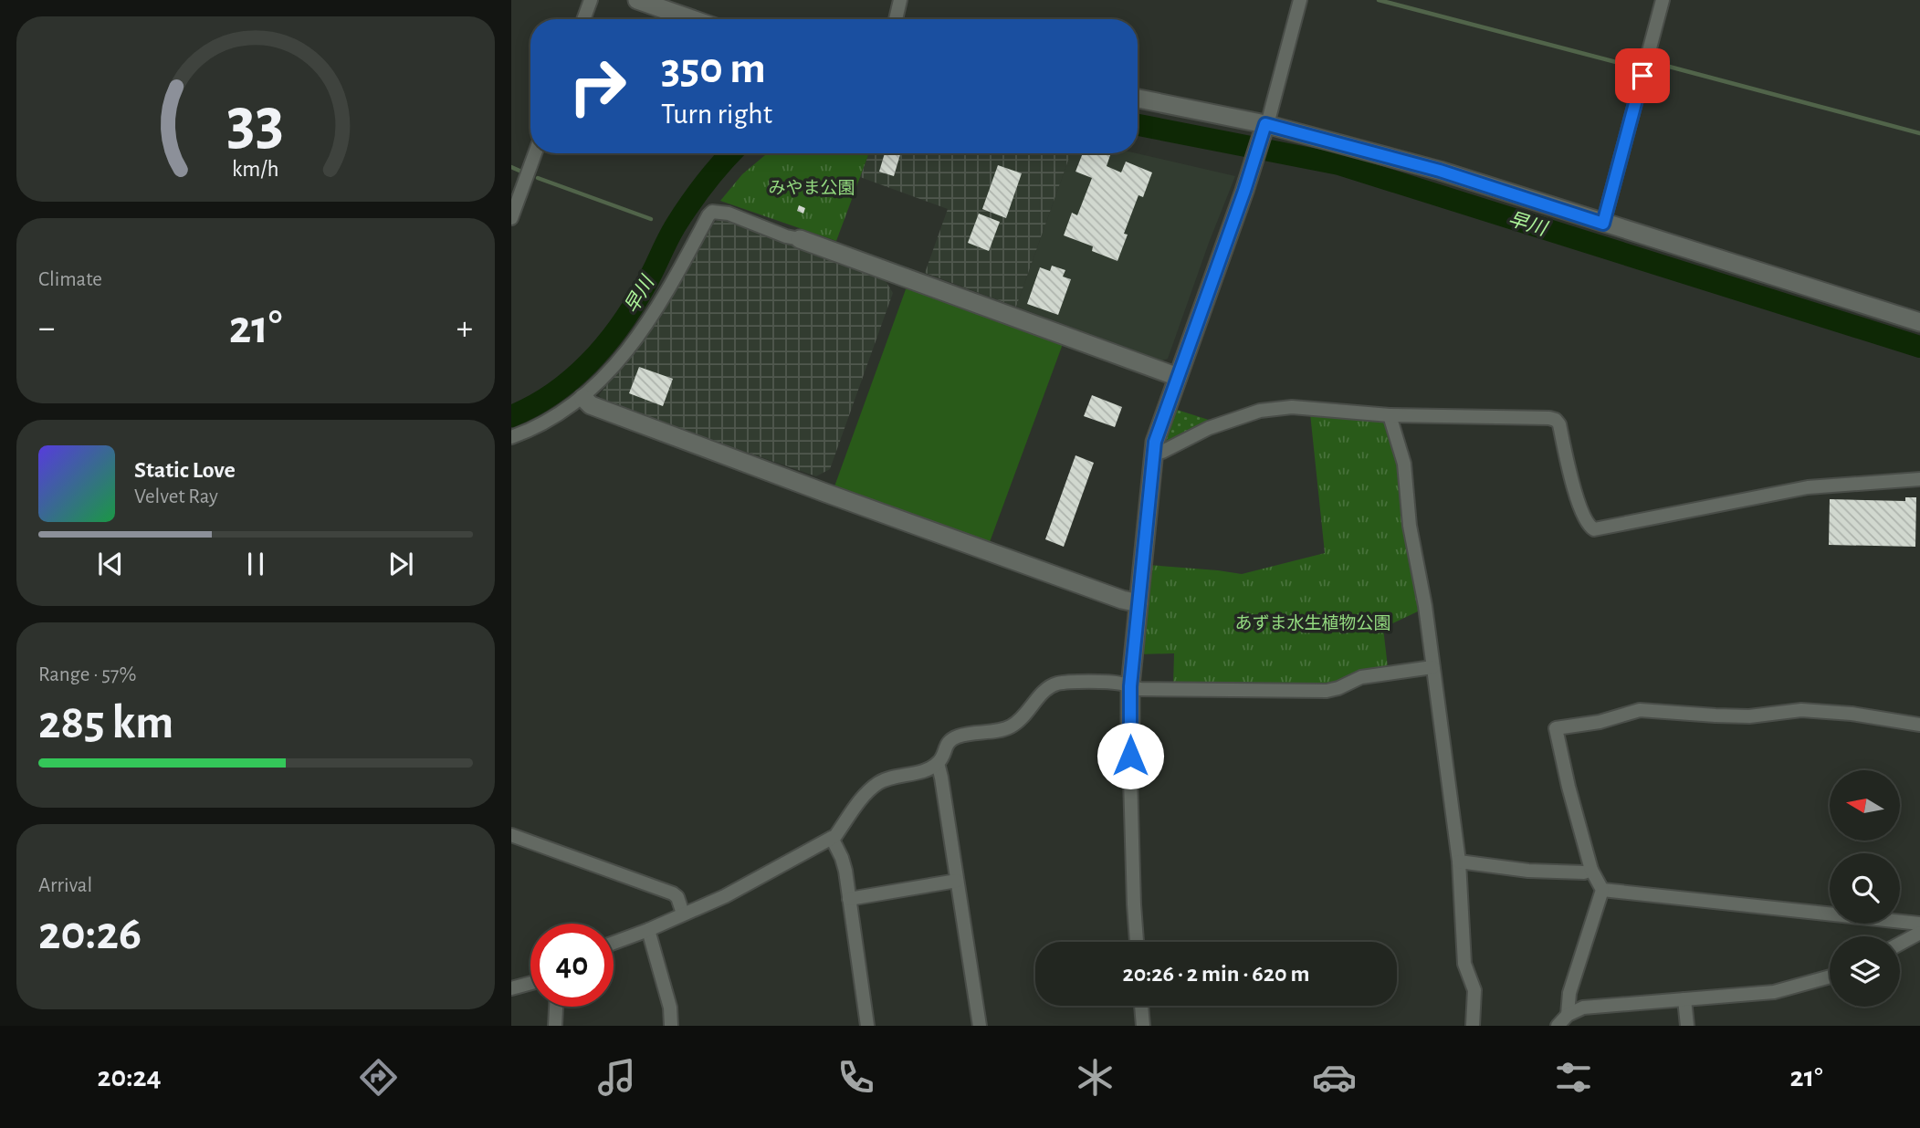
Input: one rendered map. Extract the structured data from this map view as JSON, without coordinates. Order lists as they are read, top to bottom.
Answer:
{
  "water": ["早川"],
  "parks": ["みやま公園", "あずま水生植物公園"],
  "north": "left",
  "page": {
    "turn": ["350 m", "Turn right"],
    "tile": [
      "Climate",
      ["Range · 57%", "285 km"],
      ["Arrival", "20:26"]
    ],
    "heat": ["−", "21°", "+"],
    "song": ["Static Love", "Velvet Ray"],
    "limit": "40",
    "trip": "20:26 · 2 min · 620 m",
    "tabs": ["20:24", "21°"],
    "gauge": ["33", "km/h"]
  }
}
